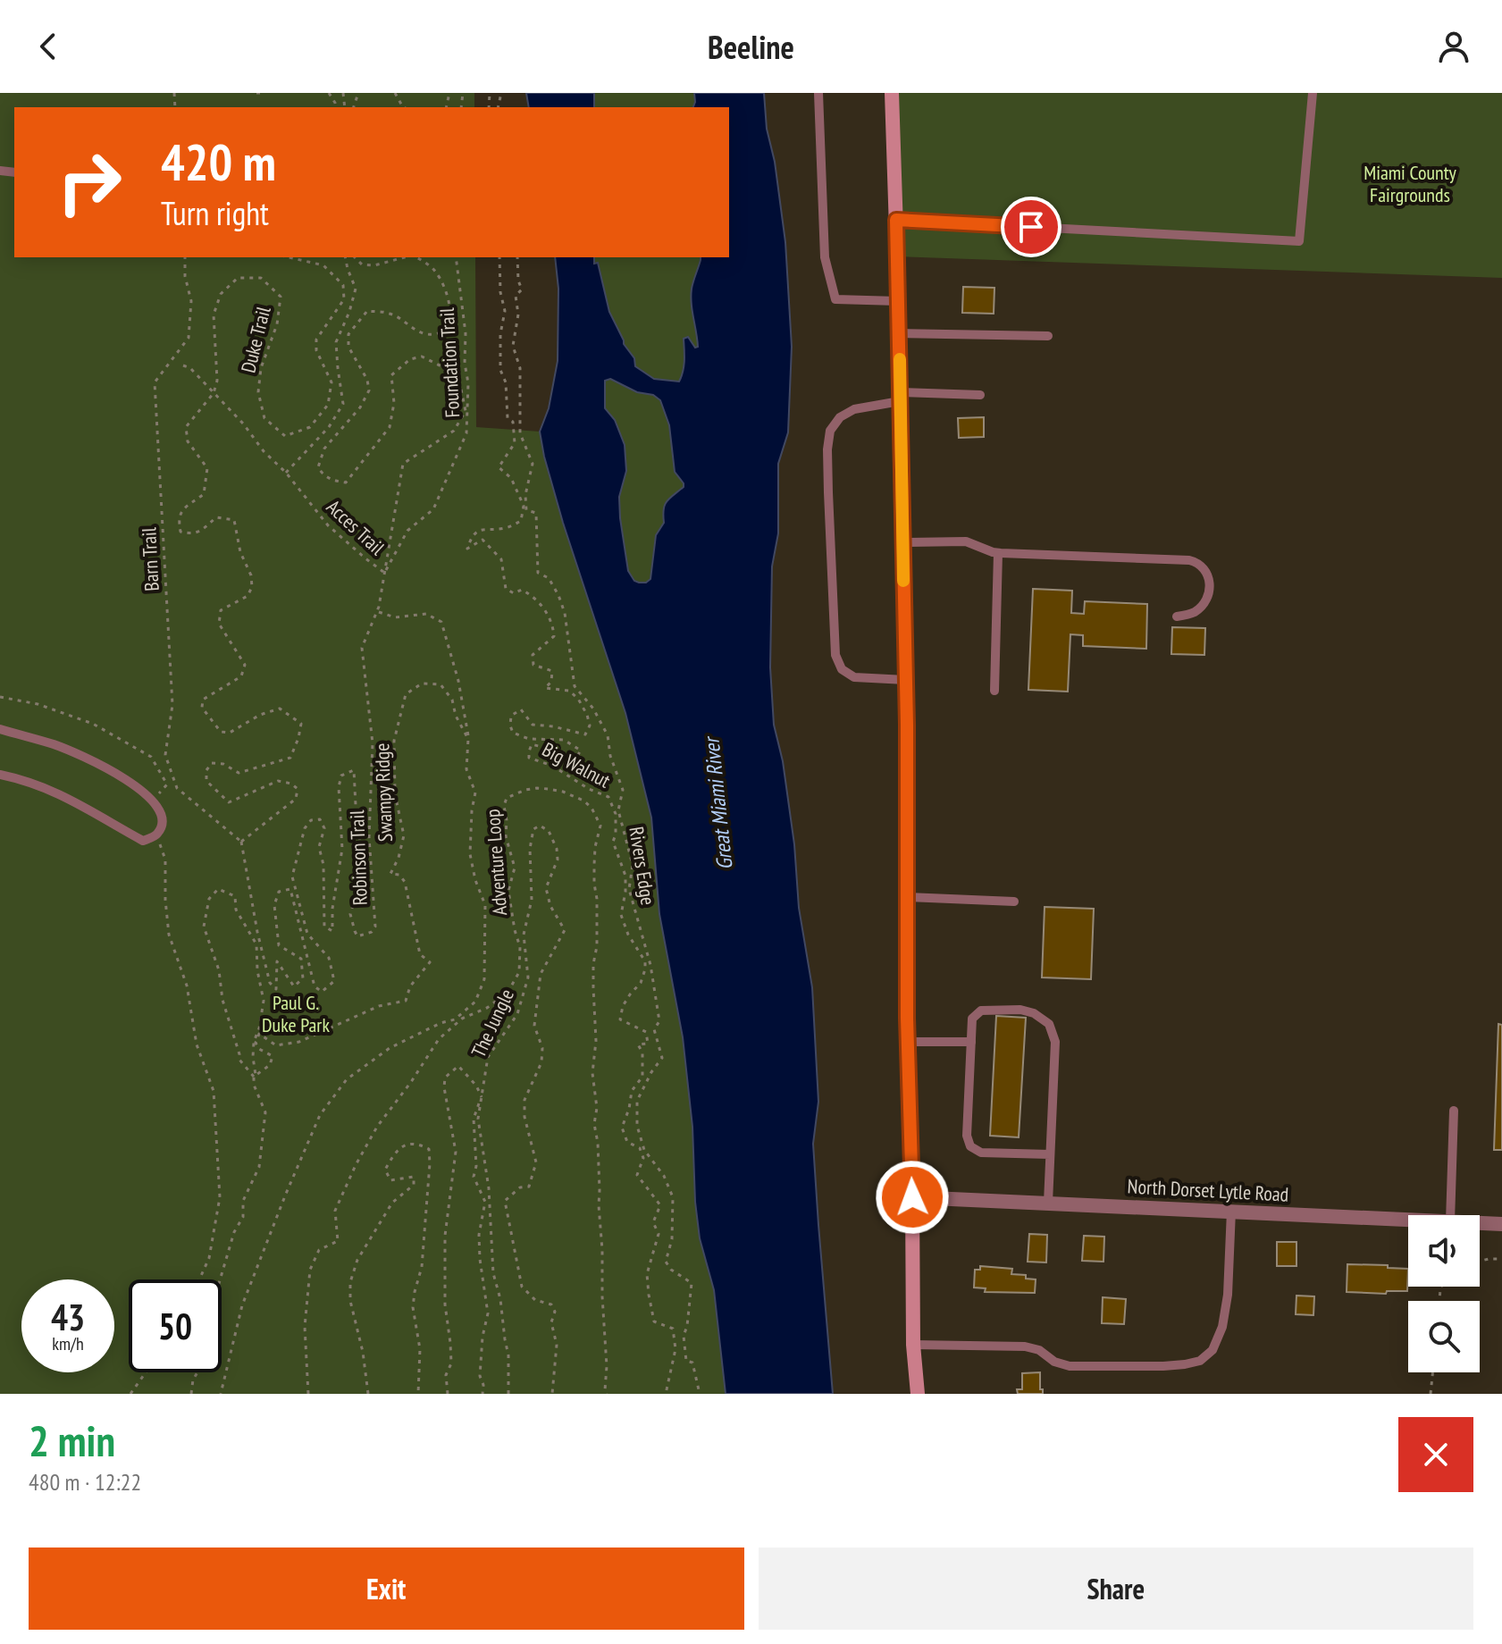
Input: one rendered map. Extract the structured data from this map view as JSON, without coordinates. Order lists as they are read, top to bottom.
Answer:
{
  "streets": {
    "street": ["North Dorset Lytle Road"],
    "path": [
      "Duke Trail",
      "Foundation Trail",
      "Acces Trail",
      "Barn Trail",
      "Big Walnut",
      "Swampy Ridge",
      "Robinson Trail",
      "Adventure Loop",
      "Rivers Edge",
      "The Jungle"
    ]
  },
  "crossings": [
    ["Duke Trail", "Acces Trail"],
    ["Foundation Trail", "Acces Trail"],
    ["Foundation Trail", "Robinson Trail"],
    ["Acces Trail", "Robinson Trail"],
    ["Barn Trail", "Robinson Trail"]
  ],
  "water": ["Great Miami River"],
  "parks": ["Miami County Fairgrounds", "Paul G. Duke Park"],
  "page": {
    "header": "Beeline",
    "turn": ["420 m", "Turn right"],
    "speed": "43 km/h",
    "limit": "50",
    "heading": ["2 min", "480 m · 12:22"],
    "buttons": ["Exit", "Share"]
  }
}
